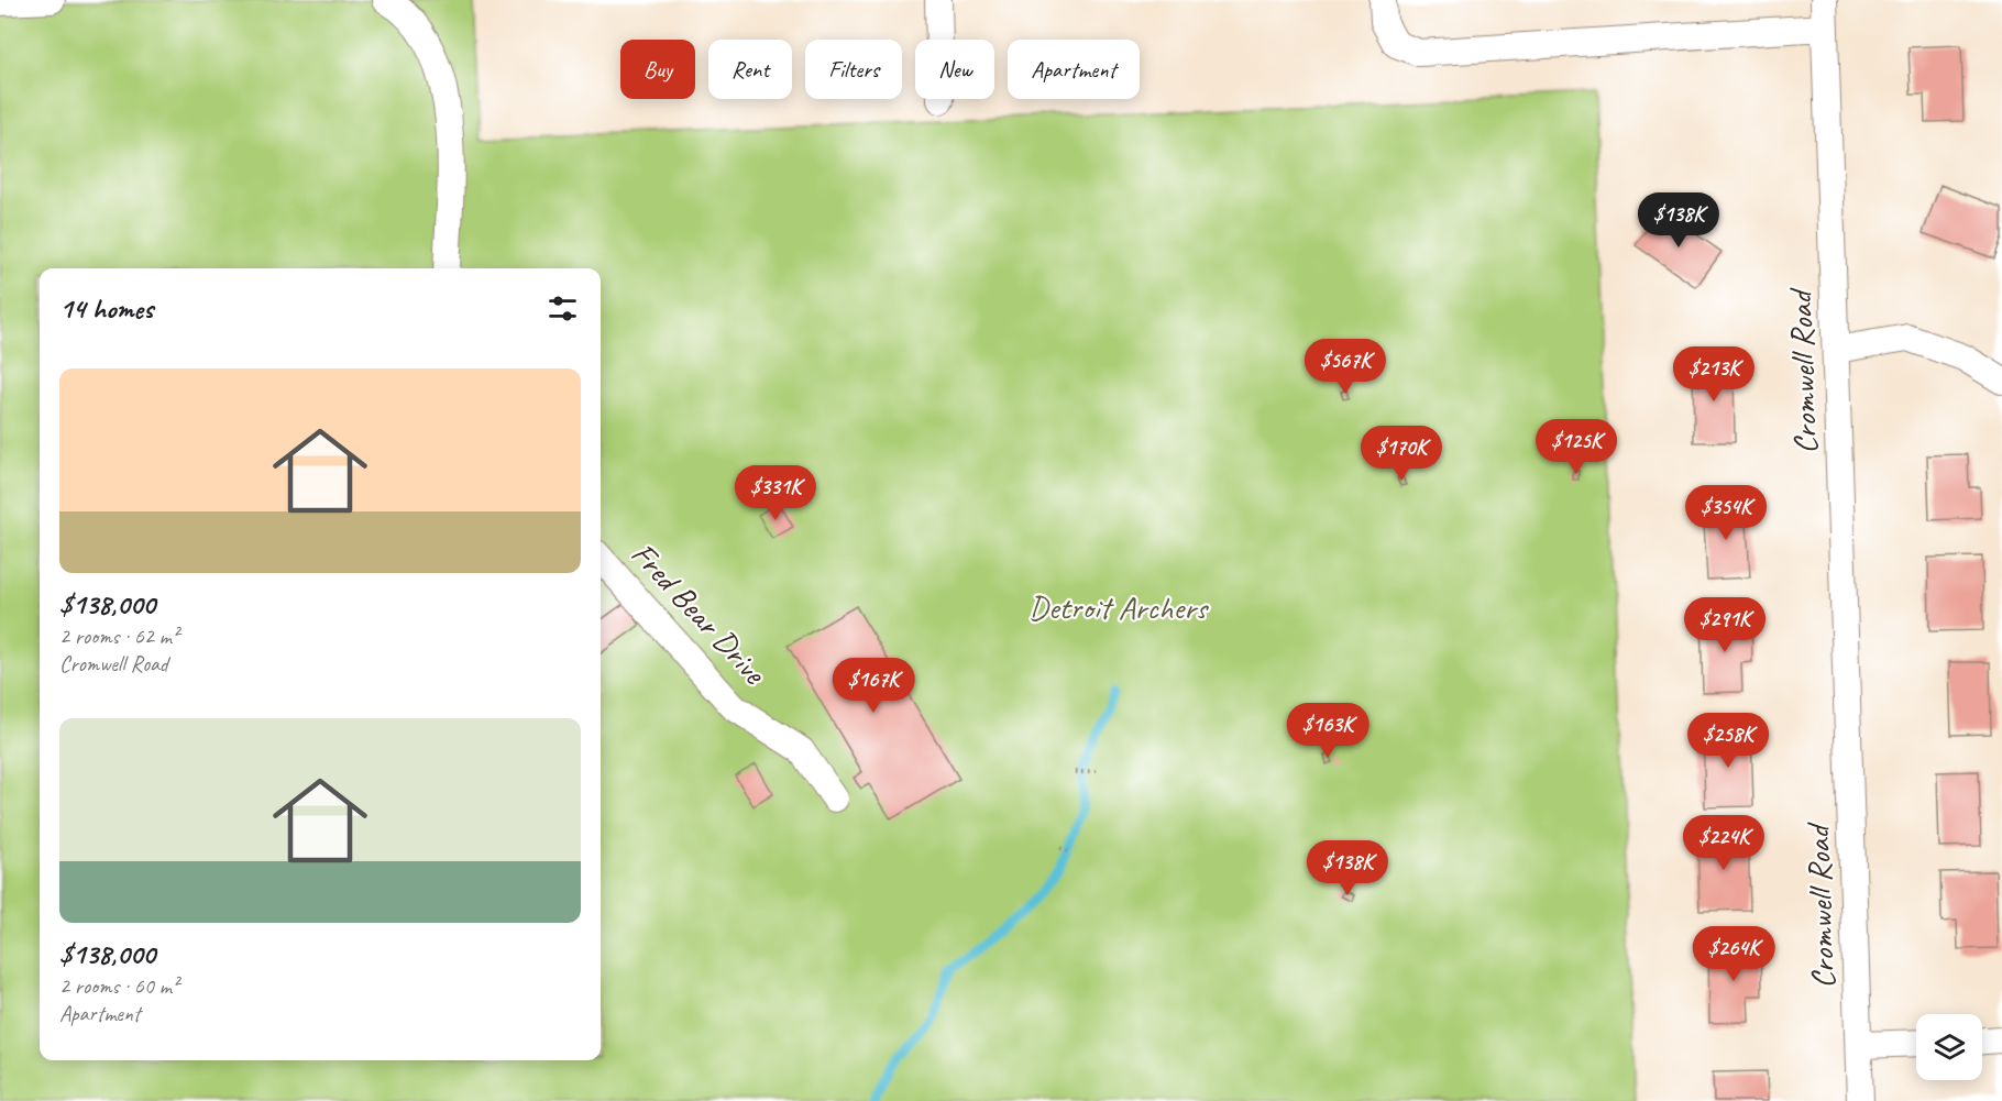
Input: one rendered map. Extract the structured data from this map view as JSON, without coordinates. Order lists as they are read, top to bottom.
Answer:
{
  "streets": {
    "street": ["Cromwell Road", "Fred Bear Drive"]
  },
  "parks": ["Detroit Archers"],
  "page": {
    "chip": [
      "Buy",
      "Rent",
      "Filters",
      "New",
      "Apartment"
    ],
    "price": [
      "$138K",
      "$567K",
      "$213K",
      "$125K",
      "$170K",
      "$331K",
      "$354K",
      "$291K",
      "$167K",
      "$163K",
      "$258K",
      "$224K",
      "$138K",
      "$264K"
    ],
    "heading": "14 homes",
    "list": [
      {
        "name": "$138,000",
        "note": "2 rooms · 62 m² · Cromwell Road"
      },
      {
        "name": "$138,000",
        "note": "2 rooms · 60 m² · Apartment"
      }
    ]
  }
}
